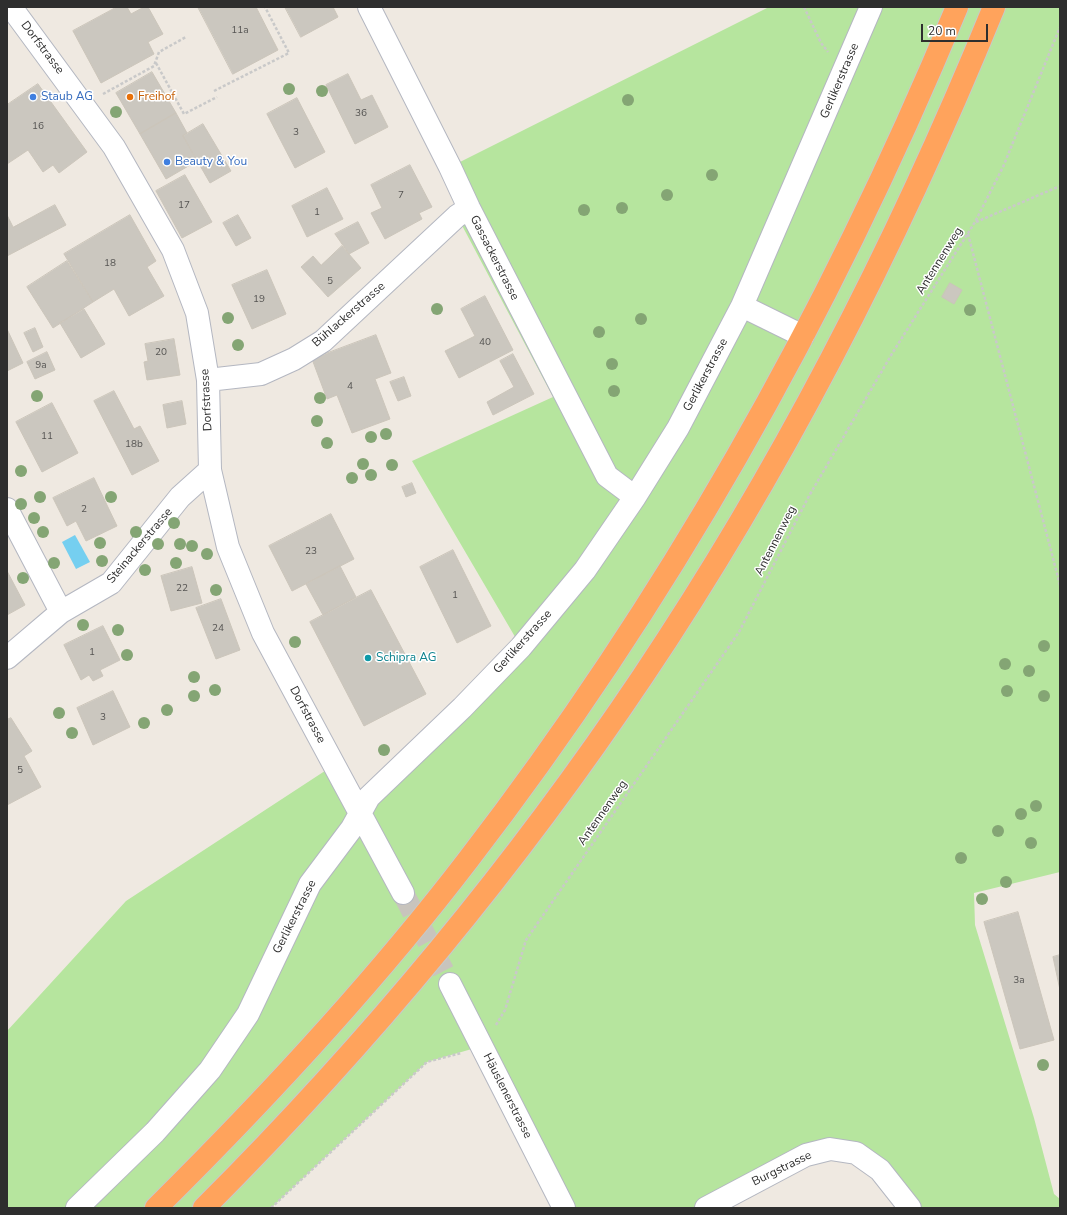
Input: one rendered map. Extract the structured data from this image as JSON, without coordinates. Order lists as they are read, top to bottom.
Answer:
{
  "streets": {
    "street": [
      "Dorfstrasse",
      "Gerlikerstrasse",
      "Gassackerstrasse",
      "Bühlackerstrasse",
      "Steinackerstrasse",
      "Häuslenerstrasse",
      "Burgstrasse"
    ],
    "path": ["Antennenweg"]
  },
  "crossings": [
    ["Dorfstrasse", "Gerlikerstrasse"],
    ["Dorfstrasse", "Bühlackerstrasse"],
    ["Dorfstrasse", "Steinackerstrasse"],
    ["Gerlikerstrasse", "Gassackerstrasse"],
    ["Gassackerstrasse", "Bühlackerstrasse"],
    ["Antennenweg", "Häuslenerstrasse"]
  ],
  "places": [
    "Staub AG",
    "Freihof",
    "Beauty & You",
    "Schipra AG"
  ],
  "house_numbers": [
    "11a",
    "36",
    "16",
    "3",
    "7",
    "17",
    "1",
    "18",
    "5",
    "19",
    "40",
    "20",
    "9a",
    "4",
    "11",
    "18b",
    "2",
    "23",
    "22",
    "1",
    "24",
    "1",
    "3",
    "5",
    "3a"
  ],
  "scale_bar": "20 m"
}
